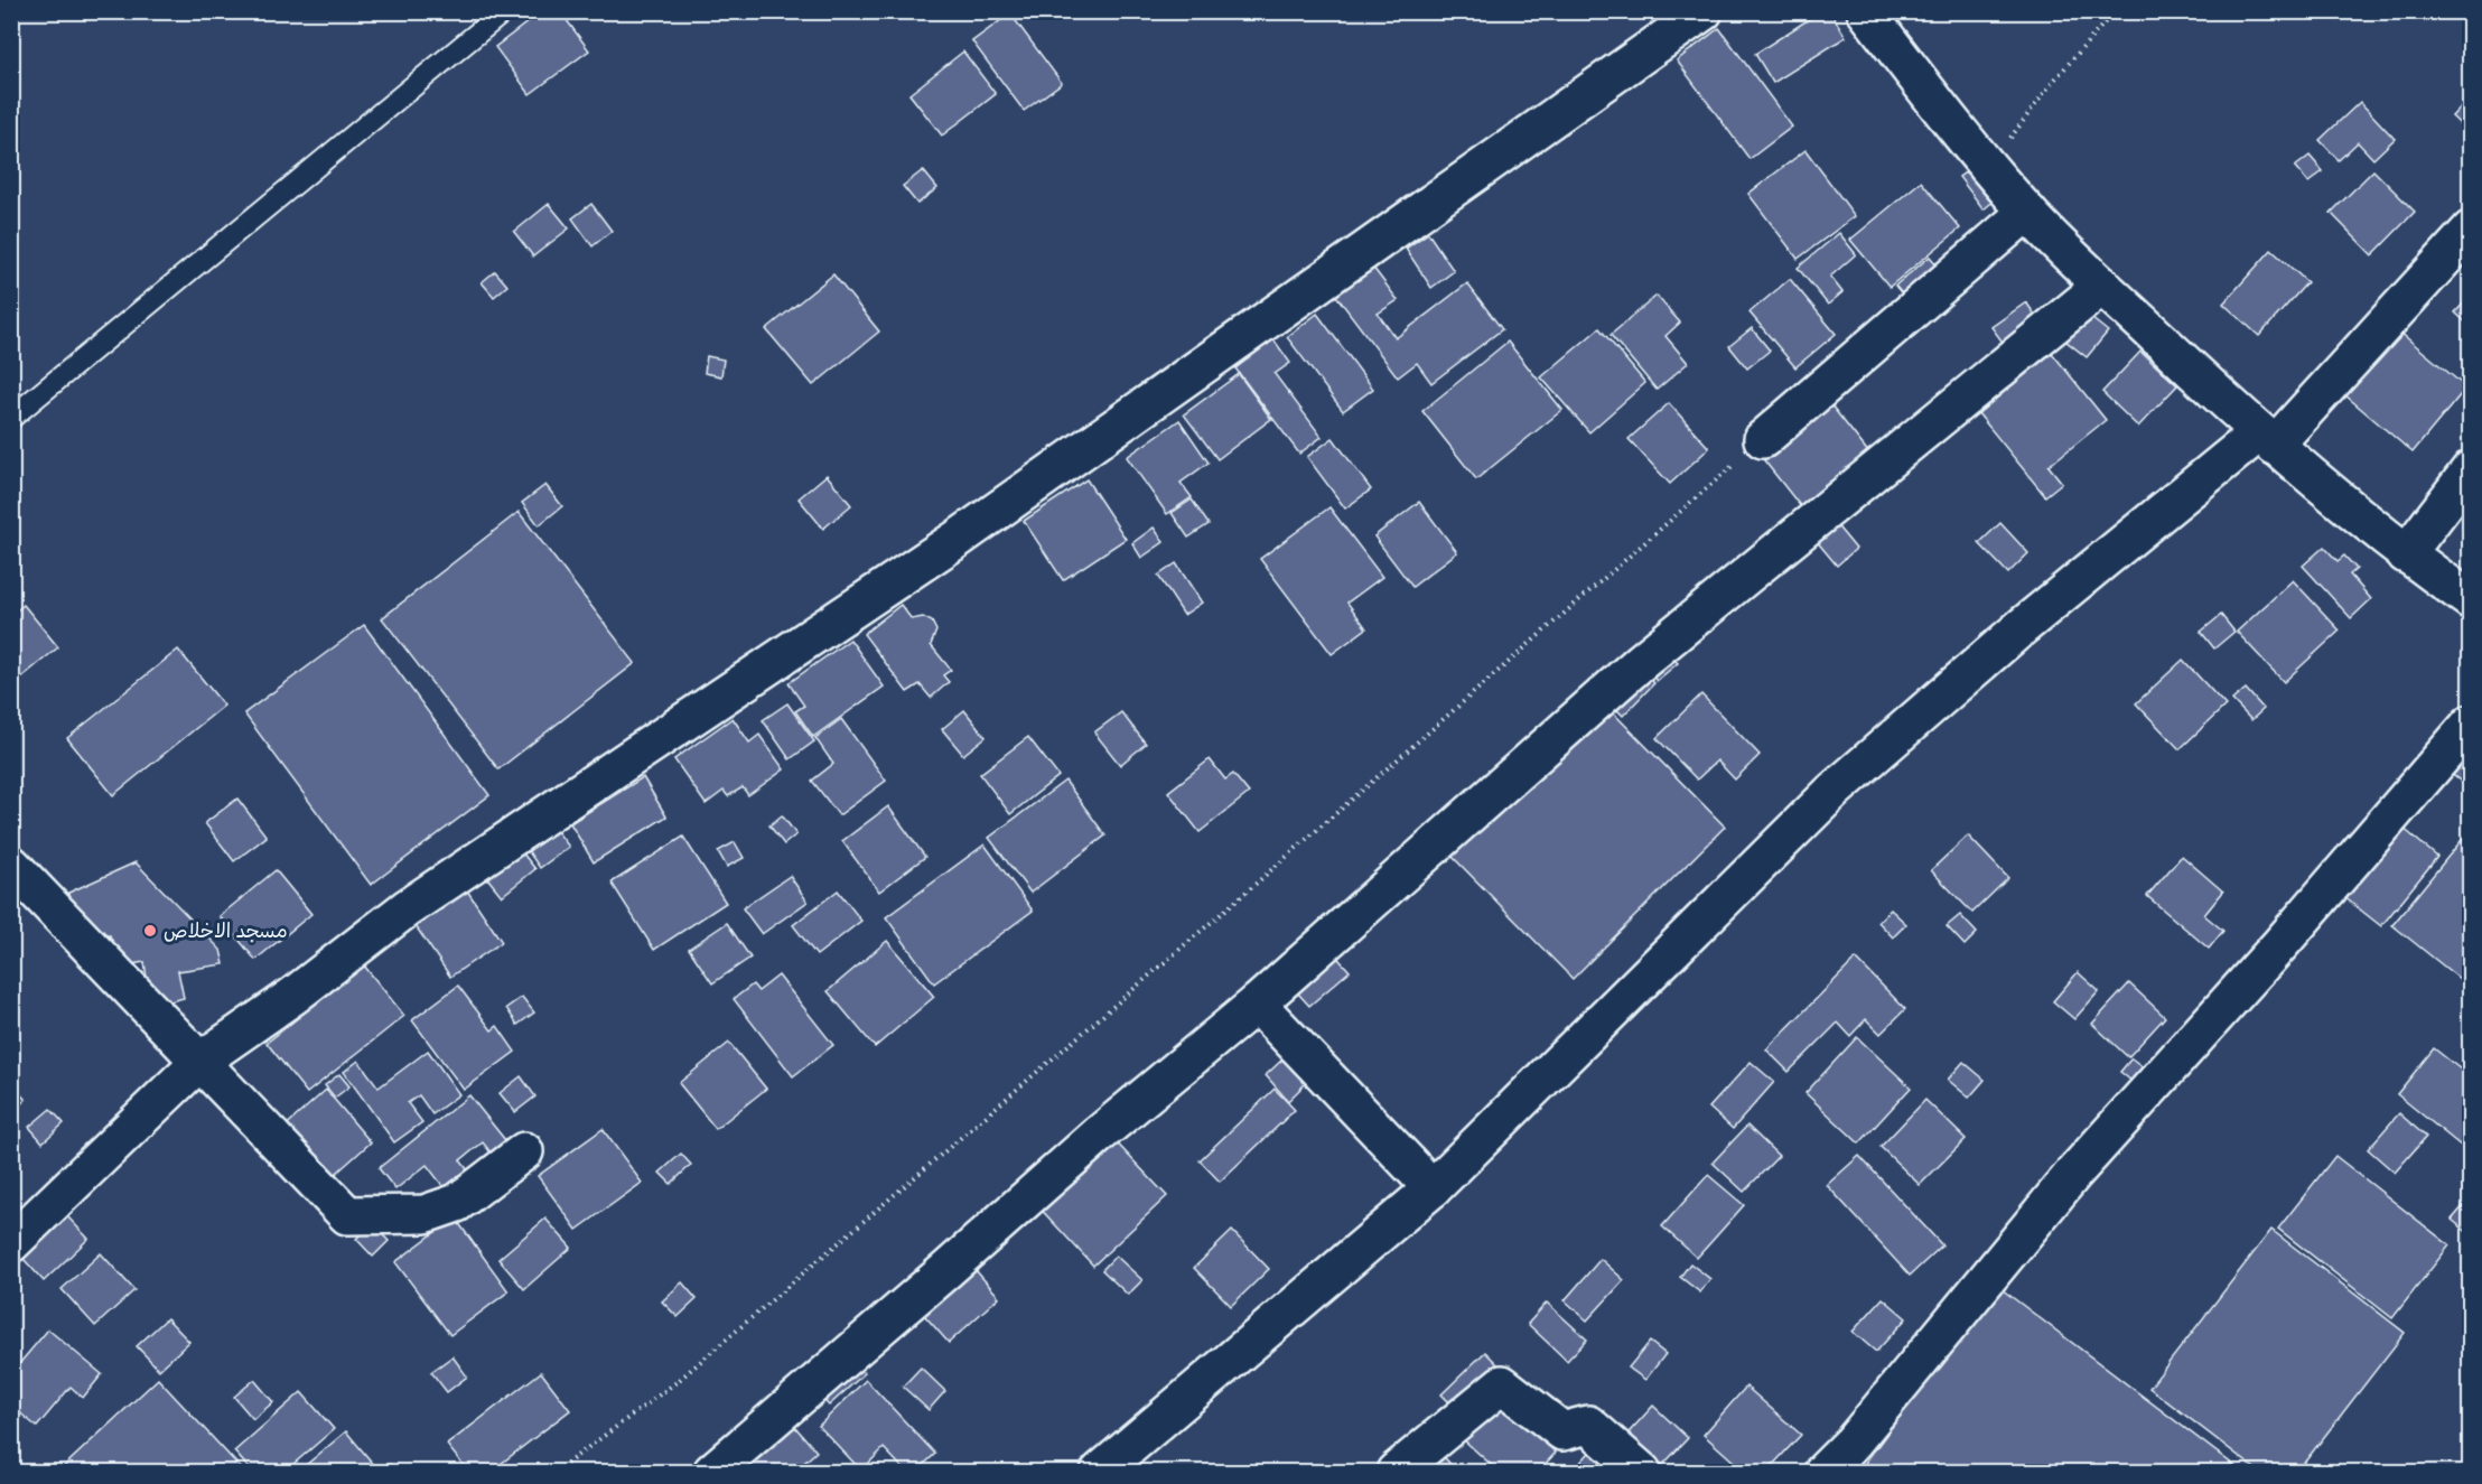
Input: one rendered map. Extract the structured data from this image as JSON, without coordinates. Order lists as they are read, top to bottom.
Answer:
{
  "places": ["مسجد الاخلاص"]
}
